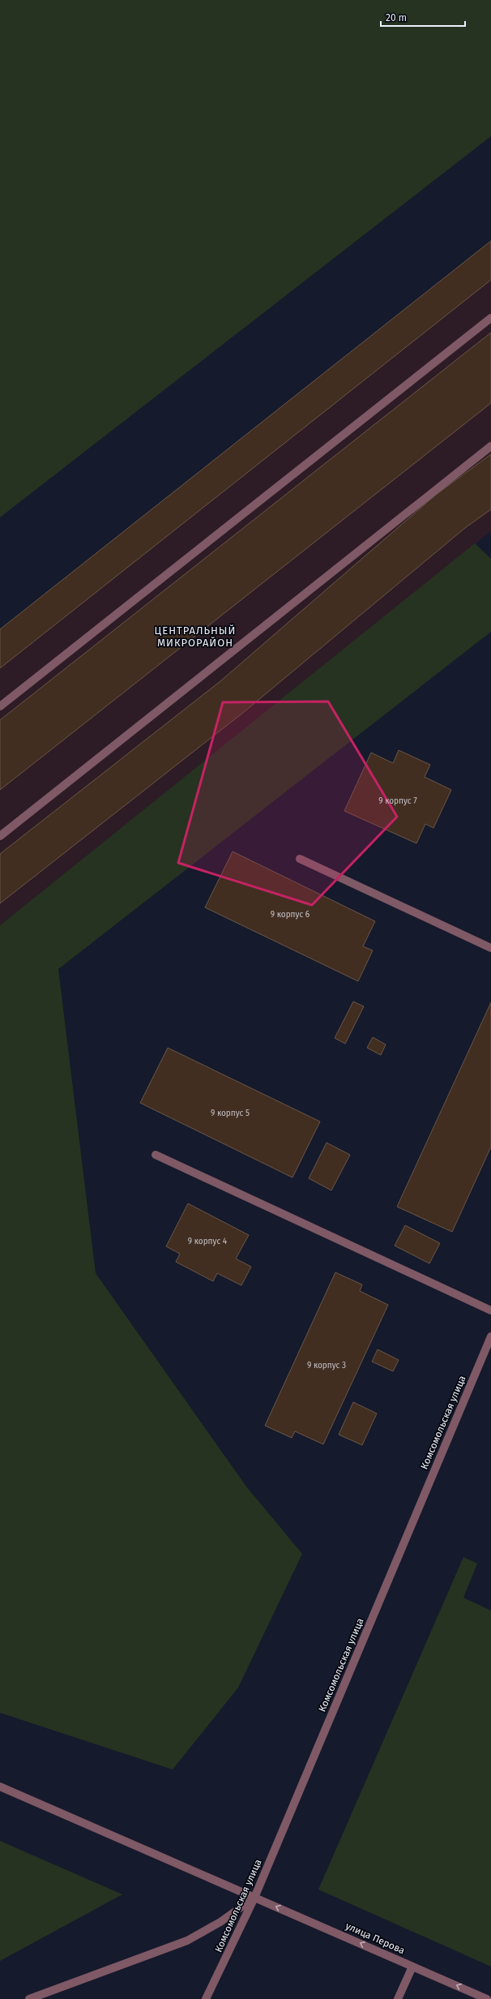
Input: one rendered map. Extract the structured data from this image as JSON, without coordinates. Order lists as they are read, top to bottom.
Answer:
{
  "streets": {
    "street": ["Комсомольская улица", "улица Перова"]
  },
  "crossings": [
    ["Комсомольская улица", "улица Перова"]
  ],
  "one_way": ["улица Перова"],
  "districts": ["ЦЕНТРАЛЬНЫЙ МИКРОРАЙОН"],
  "house_numbers": [
    "9 корпус 7",
    "9 корпус 6",
    "9 корпус 5",
    "9 корпус 4",
    "9 корпус 3"
  ],
  "scale_bar": "20 m"
}
